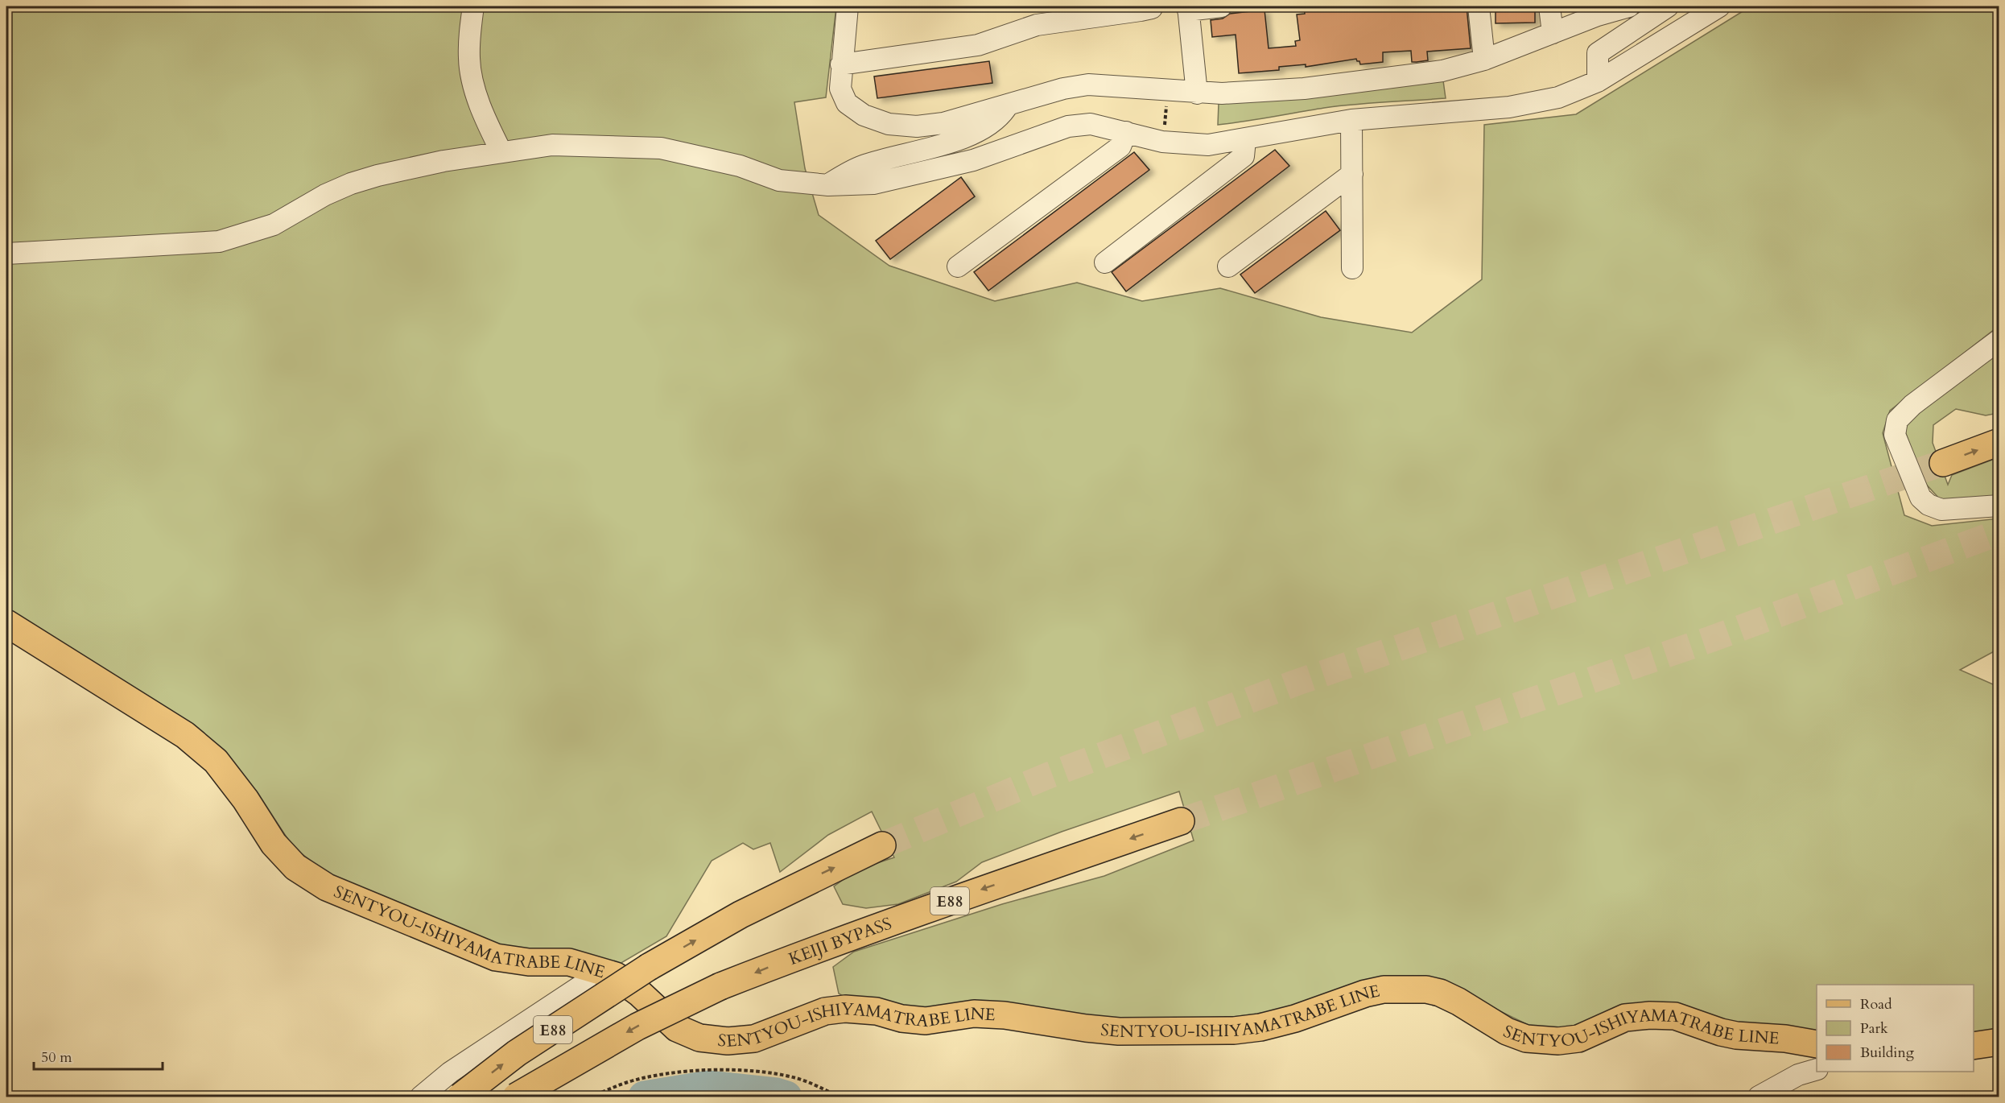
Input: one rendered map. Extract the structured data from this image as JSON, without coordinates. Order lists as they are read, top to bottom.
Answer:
{
  "streets": {
    "main road": ["E88", "SENTYOU-ISHIYAMATRABE LINE", "KEIJI BYPASS"]
  },
  "legend": ["Road", "Park", "Building"],
  "scale_bar": "50 m"
}
